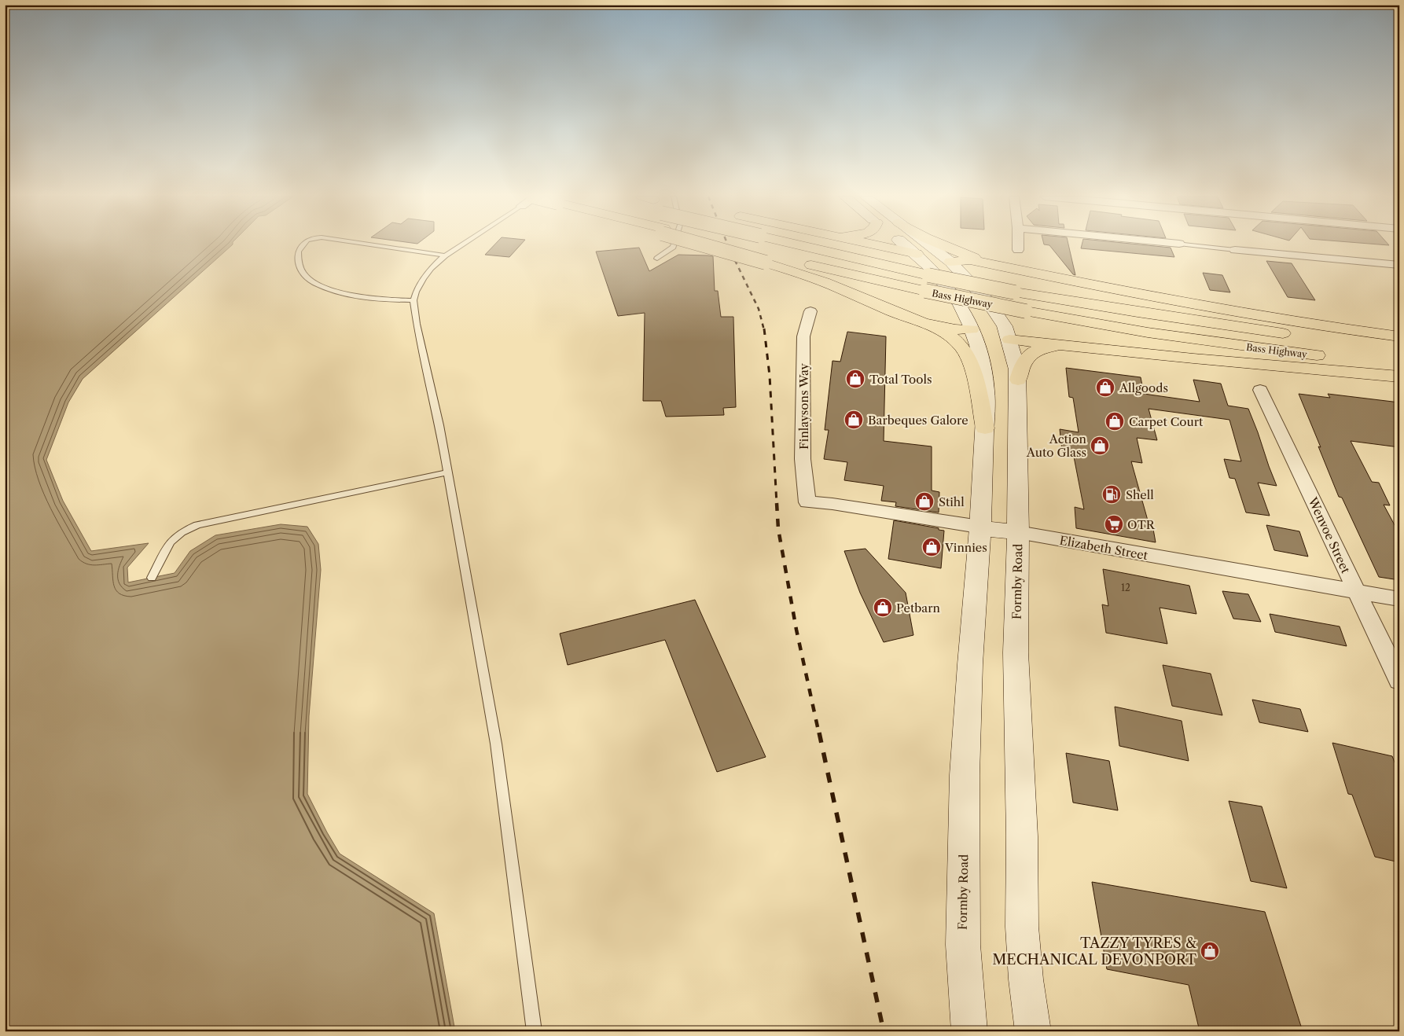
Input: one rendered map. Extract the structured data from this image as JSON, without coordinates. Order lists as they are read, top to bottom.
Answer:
{
  "streets": {
    "highway": ["Bass Highway"],
    "main road": ["Elizabeth Street", "Formby Road"],
    "street": ["Finlaysons Way", "Wenvoe Street"]
  },
  "crossings": [
    ["Finlaysons Way", "Elizabeth Street"],
    ["Wenvoe Street", "Elizabeth Street"],
    ["Elizabeth Street", "Formby Road"]
  ],
  "places": {
    "shop": [
      "Total Tools",
      "Allgoods",
      "Barbeques Galore",
      "Carpet Court",
      "Action Auto Glass",
      "Stihl",
      "Vinnies",
      "Petbarn",
      "TAZZY TYRES & MECHANICAL DEVONPORT"
    ],
    "fuel station": ["Shell"],
    "supermarket": ["OTR"]
  },
  "house_numbers": ["12"]
}
